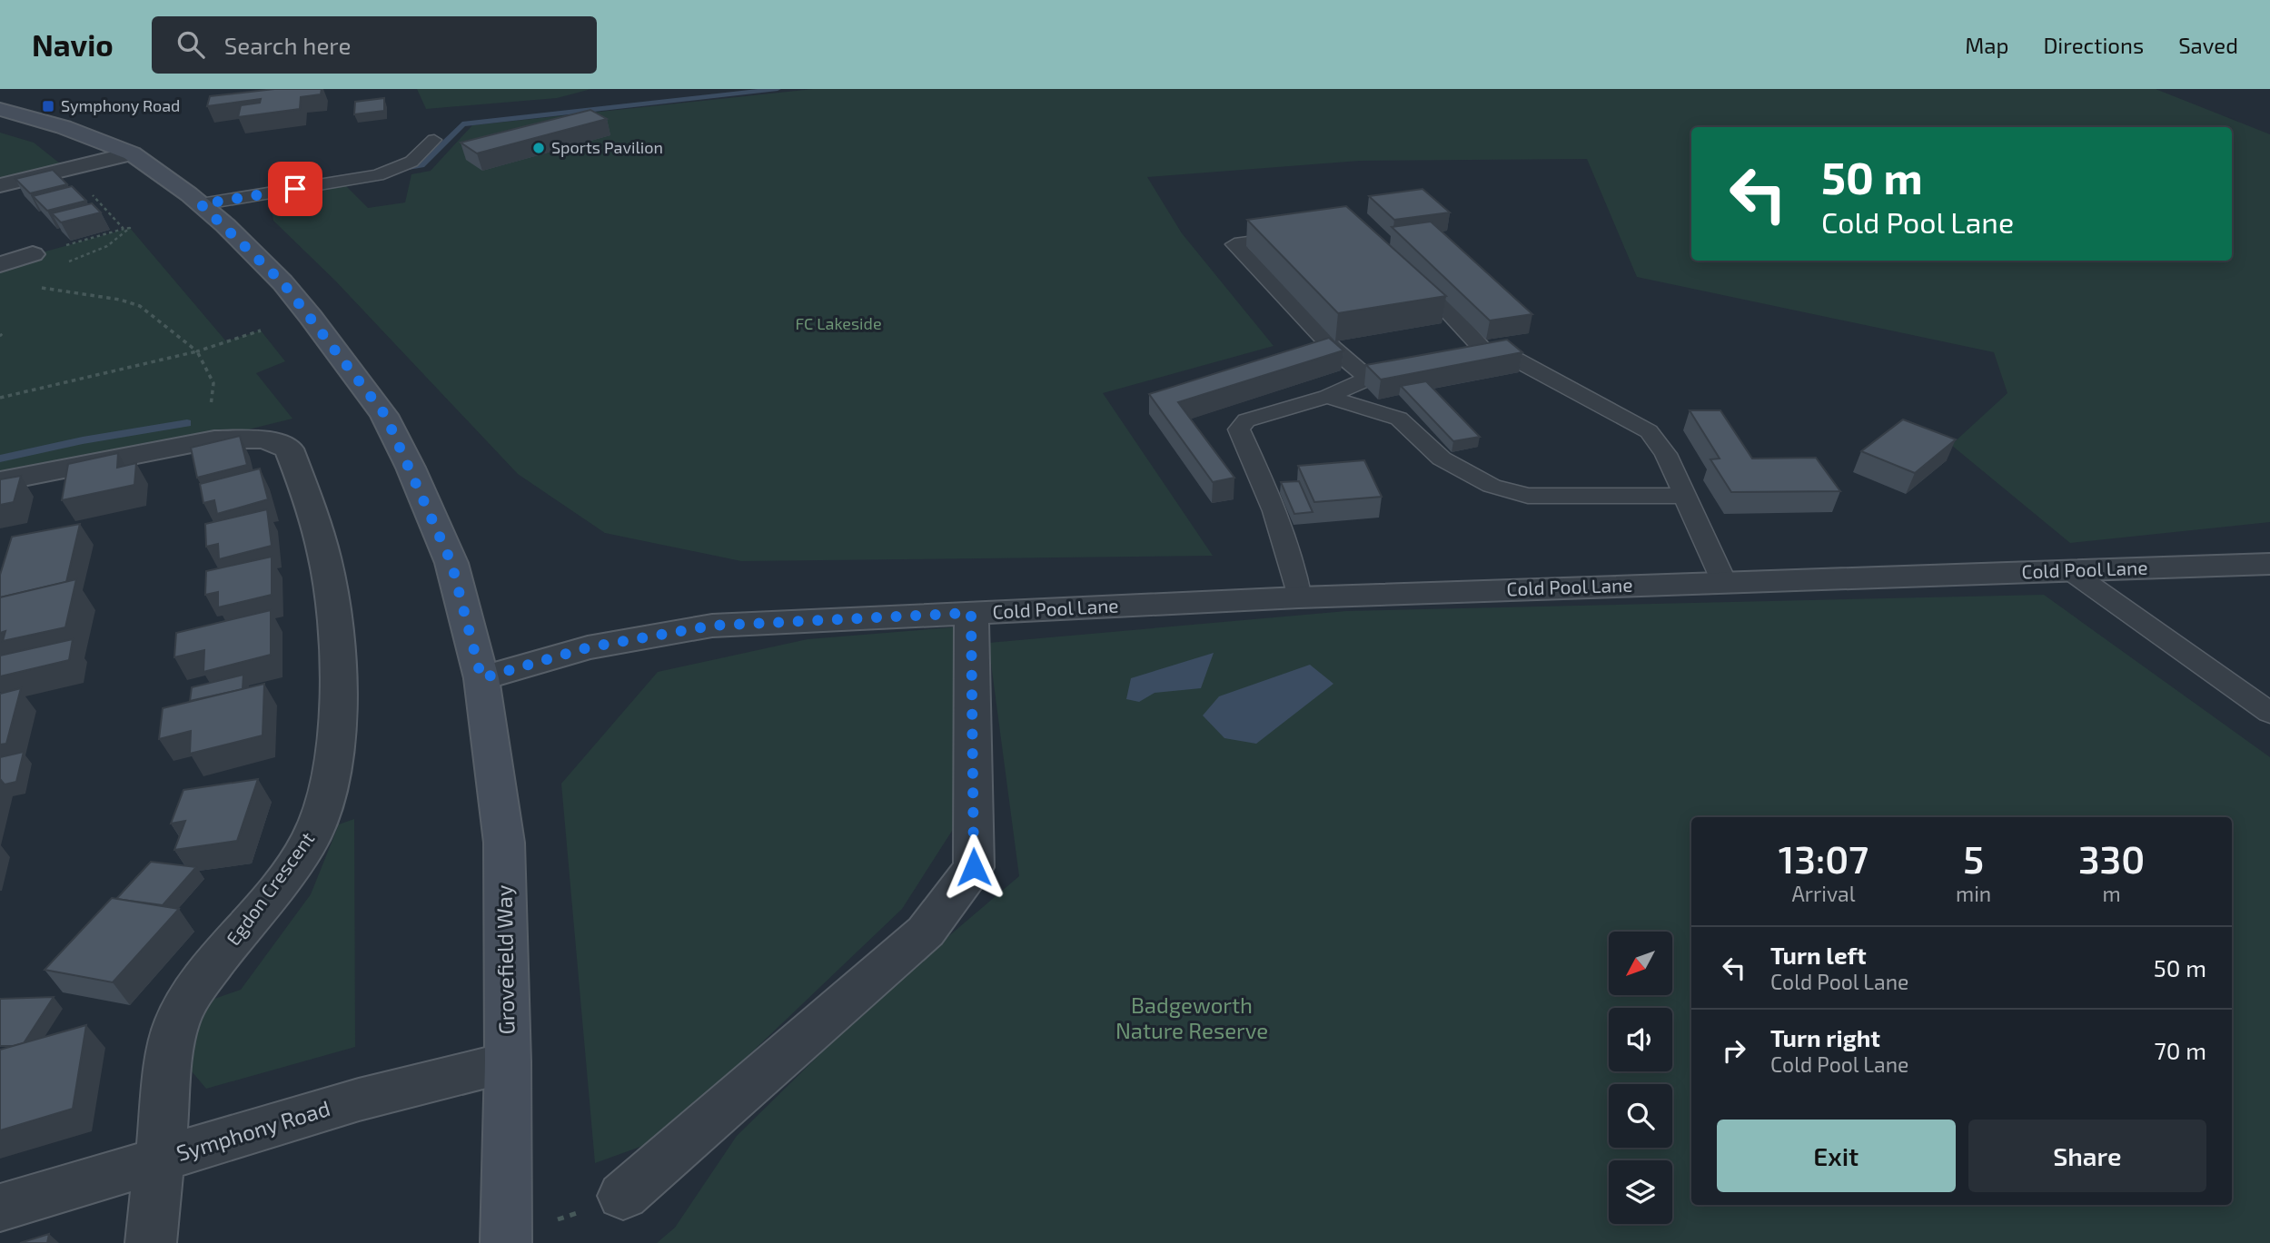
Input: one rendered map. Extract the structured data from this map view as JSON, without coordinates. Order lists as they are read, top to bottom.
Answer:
{
  "streets": {
    "street": [
      "Cold Pool Lane",
      "Egdon Crescent",
      "Grovefield Way",
      "Symphony Road"
    ]
  },
  "crossings": [
    ["Cold Pool Lane", "Grovefield Way"],
    ["Egdon Crescent", "Symphony Road"],
    ["Grovefield Way", "Symphony Road"]
  ],
  "parks": ["FC Lakeside", "Badgeworth Nature Reserve"],
  "places": {
    "transit": ["Symphony Road"],
    "other": ["Sports Pavilion"]
  },
  "north": "bottom left",
  "page": {
    "header": "Navio",
    "search": "Search here",
    "nav": ["Map", "Directions", "Saved"],
    "turn": ["50 m", "Cold Pool Lane"],
    "eta": [
      "13:07",
      "Arrival",
      "5",
      "min",
      "330",
      "m"
    ],
    "list": [
      {
        "name": "Turn left",
        "note": "Cold Pool Lane",
        "value": "50 m"
      },
      {
        "name": "Turn right",
        "note": "Cold Pool Lane",
        "value": "70 m"
      }
    ],
    "buttons": ["Exit", "Share"]
  }
}
